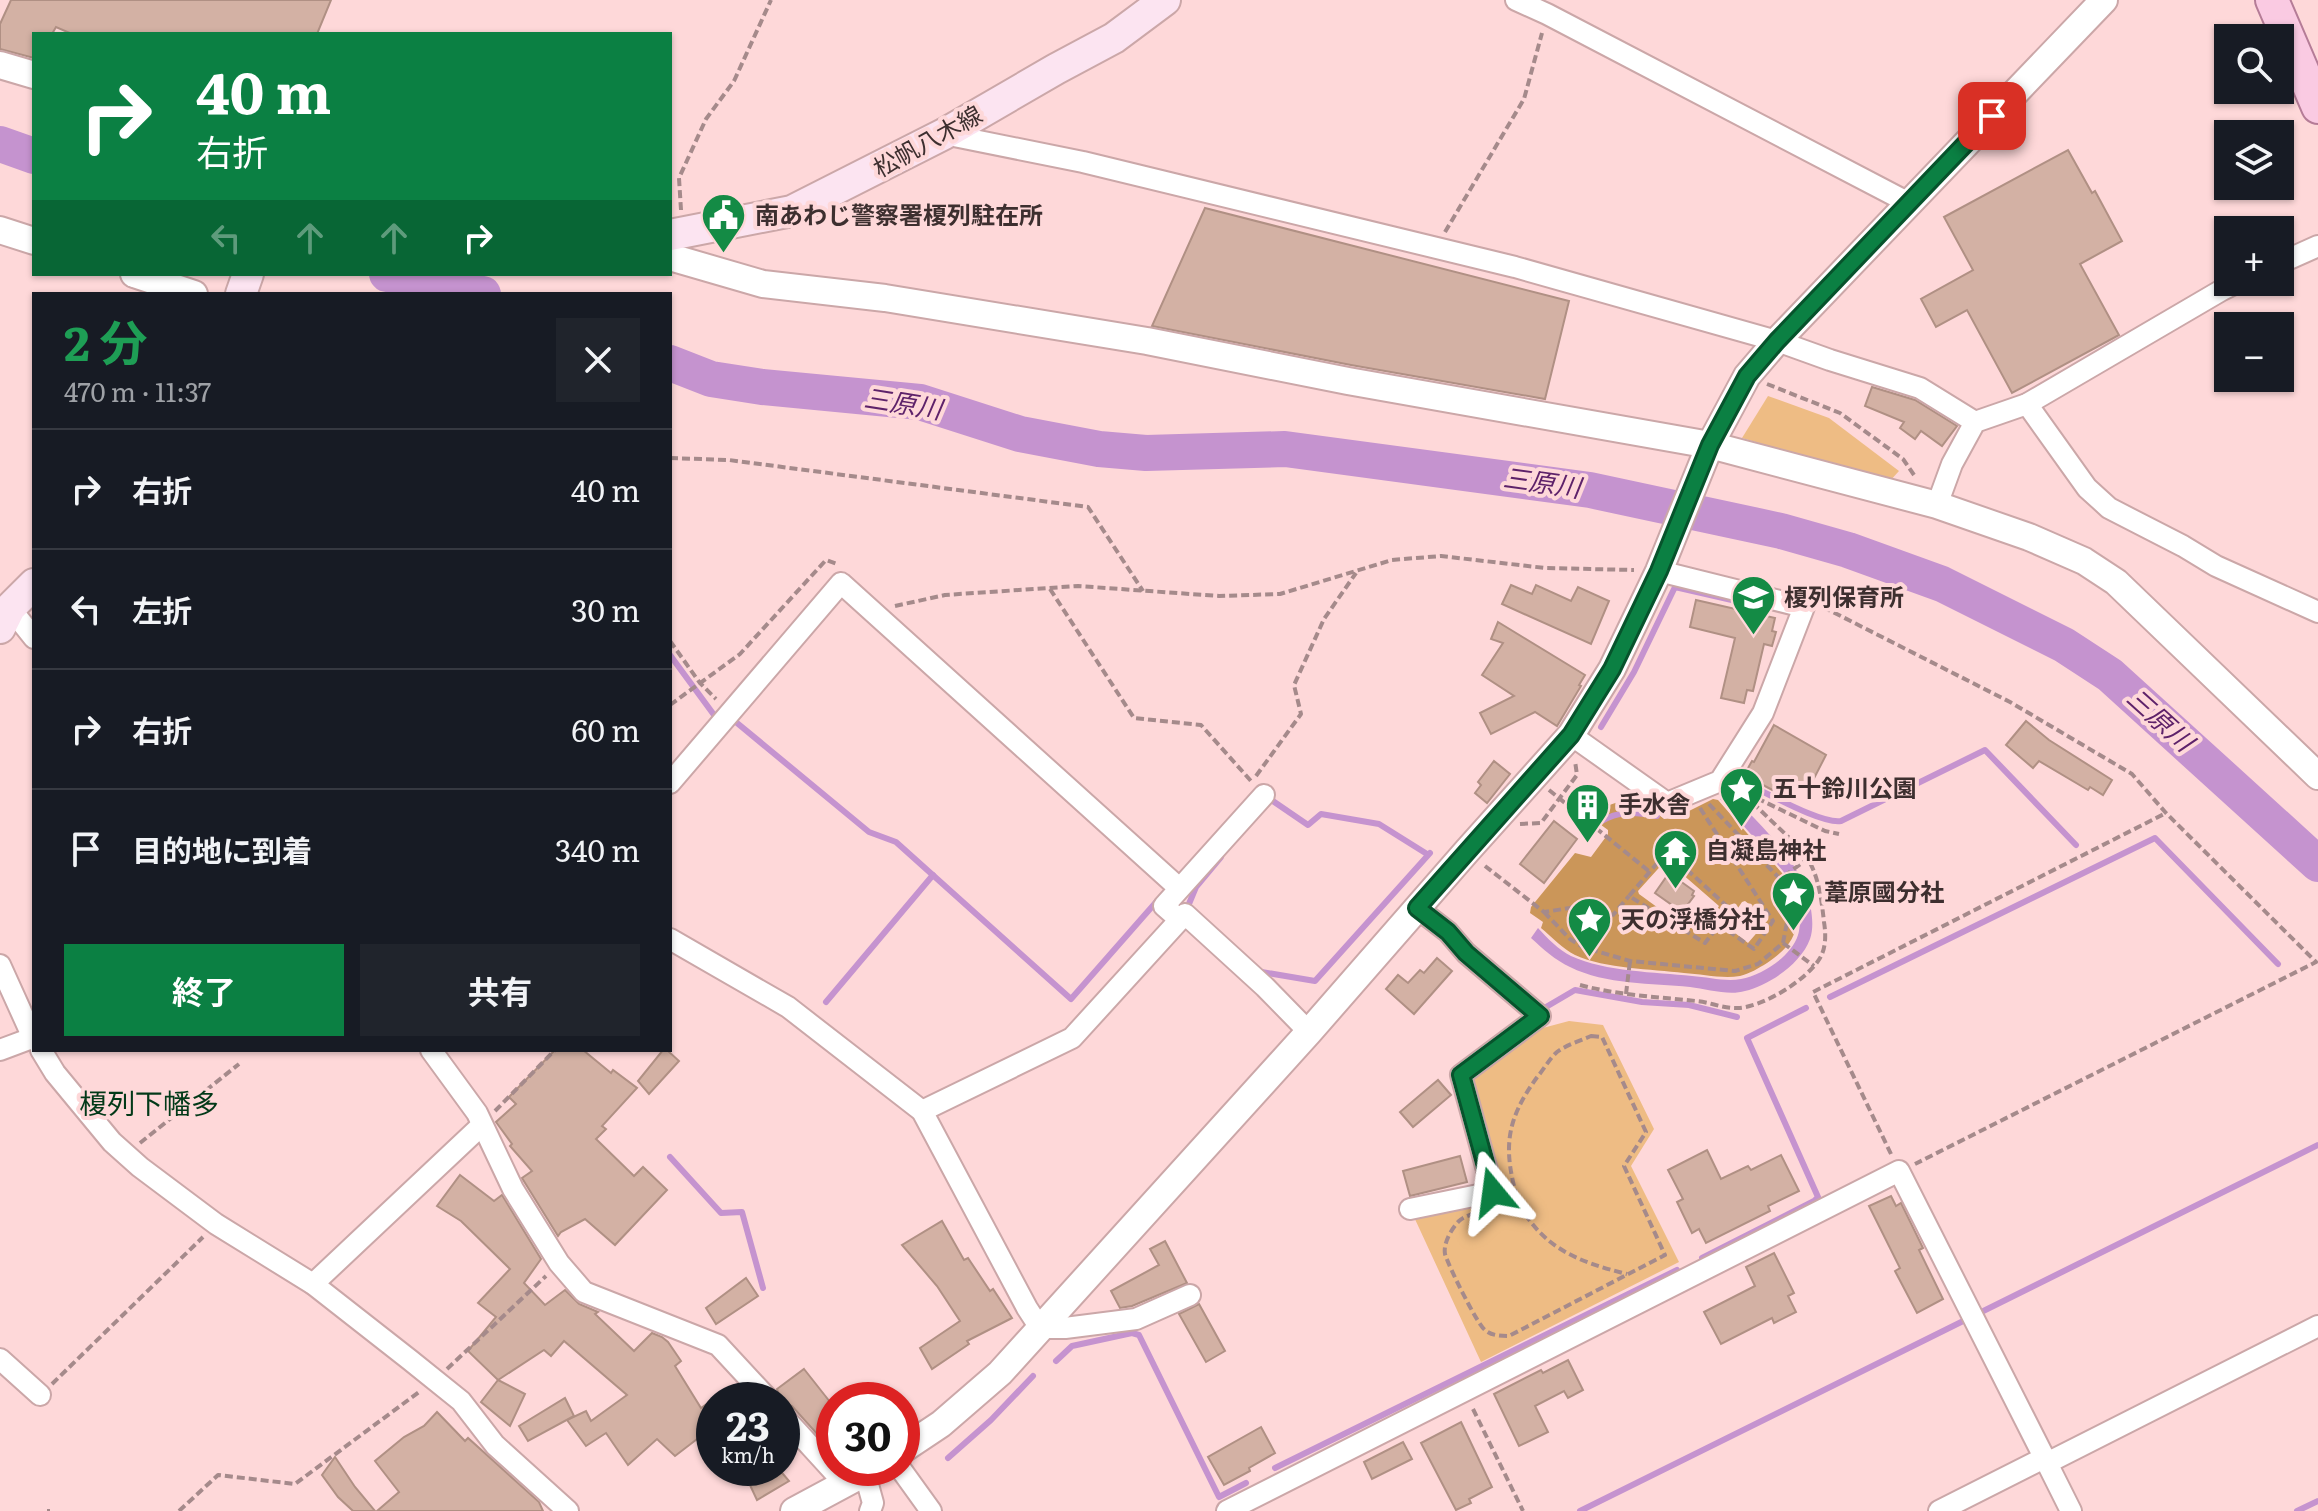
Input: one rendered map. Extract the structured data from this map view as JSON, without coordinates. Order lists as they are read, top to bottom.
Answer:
{
  "streets": {
    "main road": ["松帆八木線"]
  },
  "districts": ["榎列下幡多"],
  "water": ["三原川"],
  "places": {
    "public building": ["南あわじ警察署榎列駐在所"],
    "school or university": ["榎列保育所"],
    "place": ["五十鈴川公園", "葦原國分社", "天の浮橋分社"],
    "building": ["手水舎"],
    "temple": ["自凝島神社"]
  },
  "page": {
    "map_buttons": ["+", "−"],
    "turn": ["40 m", "右折"],
    "heading": ["2 分", "470 m · 11:37"],
    "list": [
      {
        "name": "右折",
        "value": "40 m"
      },
      {
        "name": "左折",
        "value": "30 m"
      },
      {
        "name": "右折",
        "value": "60 m"
      },
      {
        "name": "目的地に到着",
        "value": "340 m"
      }
    ],
    "buttons": ["終了", "共有"],
    "speed": "23 km/h",
    "limit": "30"
  }
}
